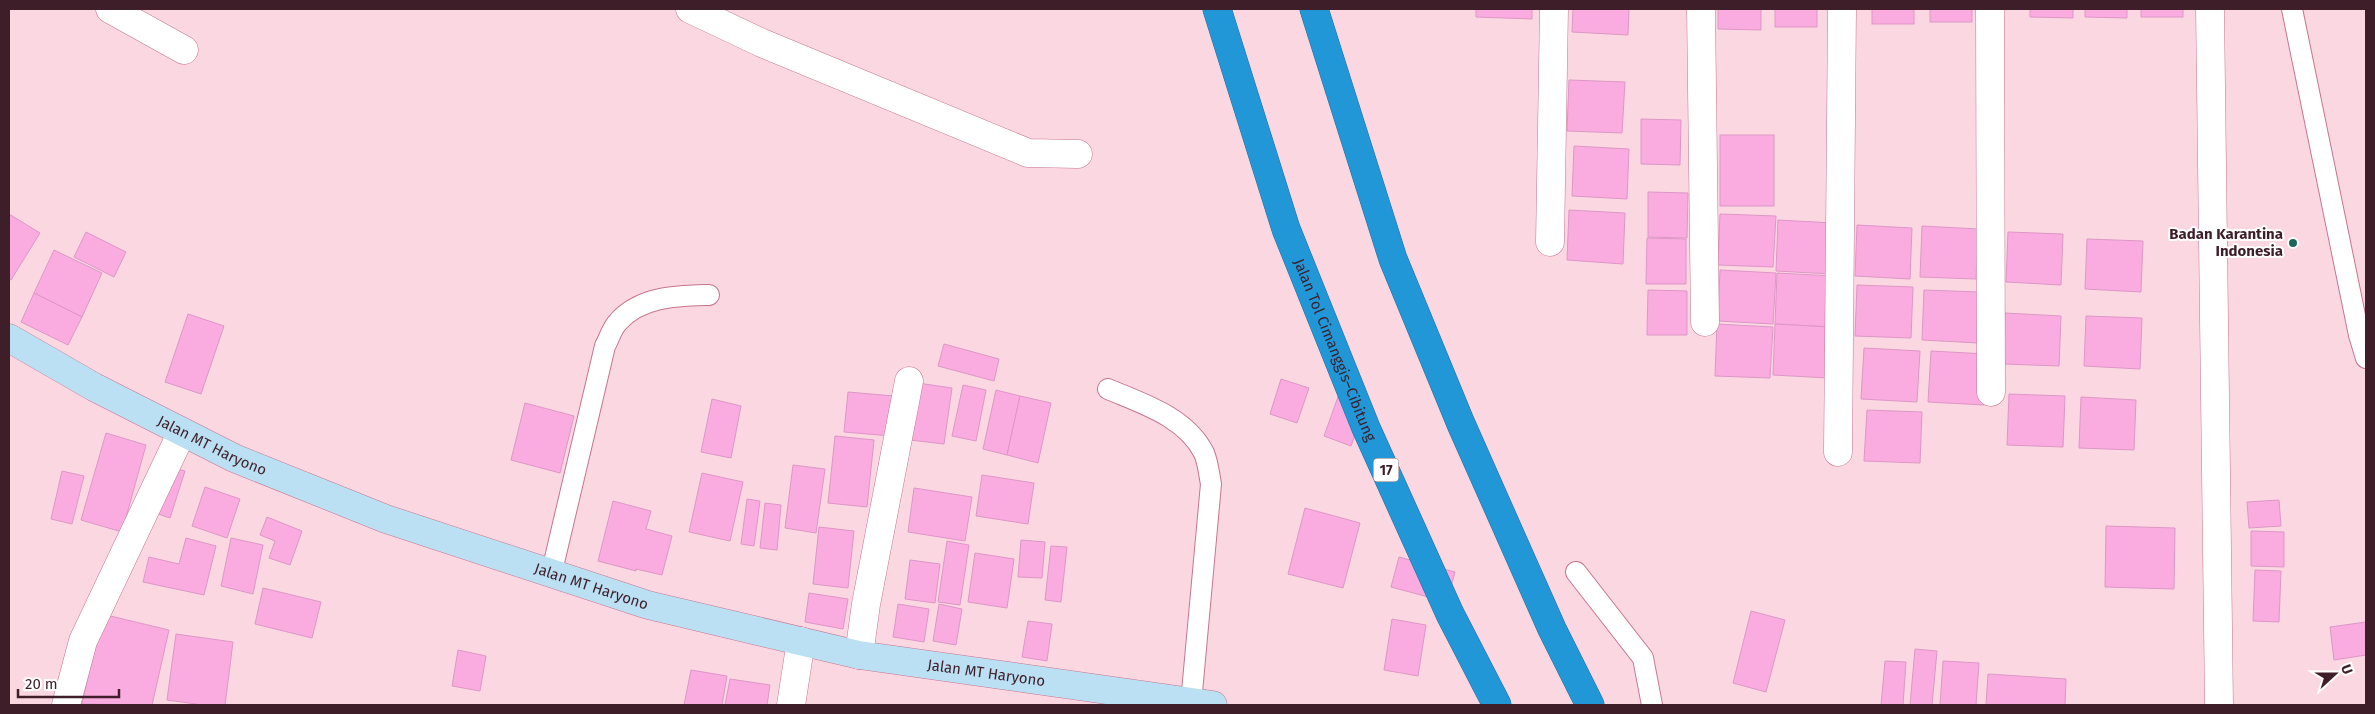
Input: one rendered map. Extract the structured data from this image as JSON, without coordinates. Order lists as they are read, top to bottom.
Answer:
{
  "streets": {
    "highway": ["Jalan Tol Cimanggis–Cibitung", "17"],
    "main road": ["Jalan MT Haryono"]
  },
  "places": ["Badan Karantina Indonesia"],
  "scale_bar": "20 m",
  "north": "right"
}
